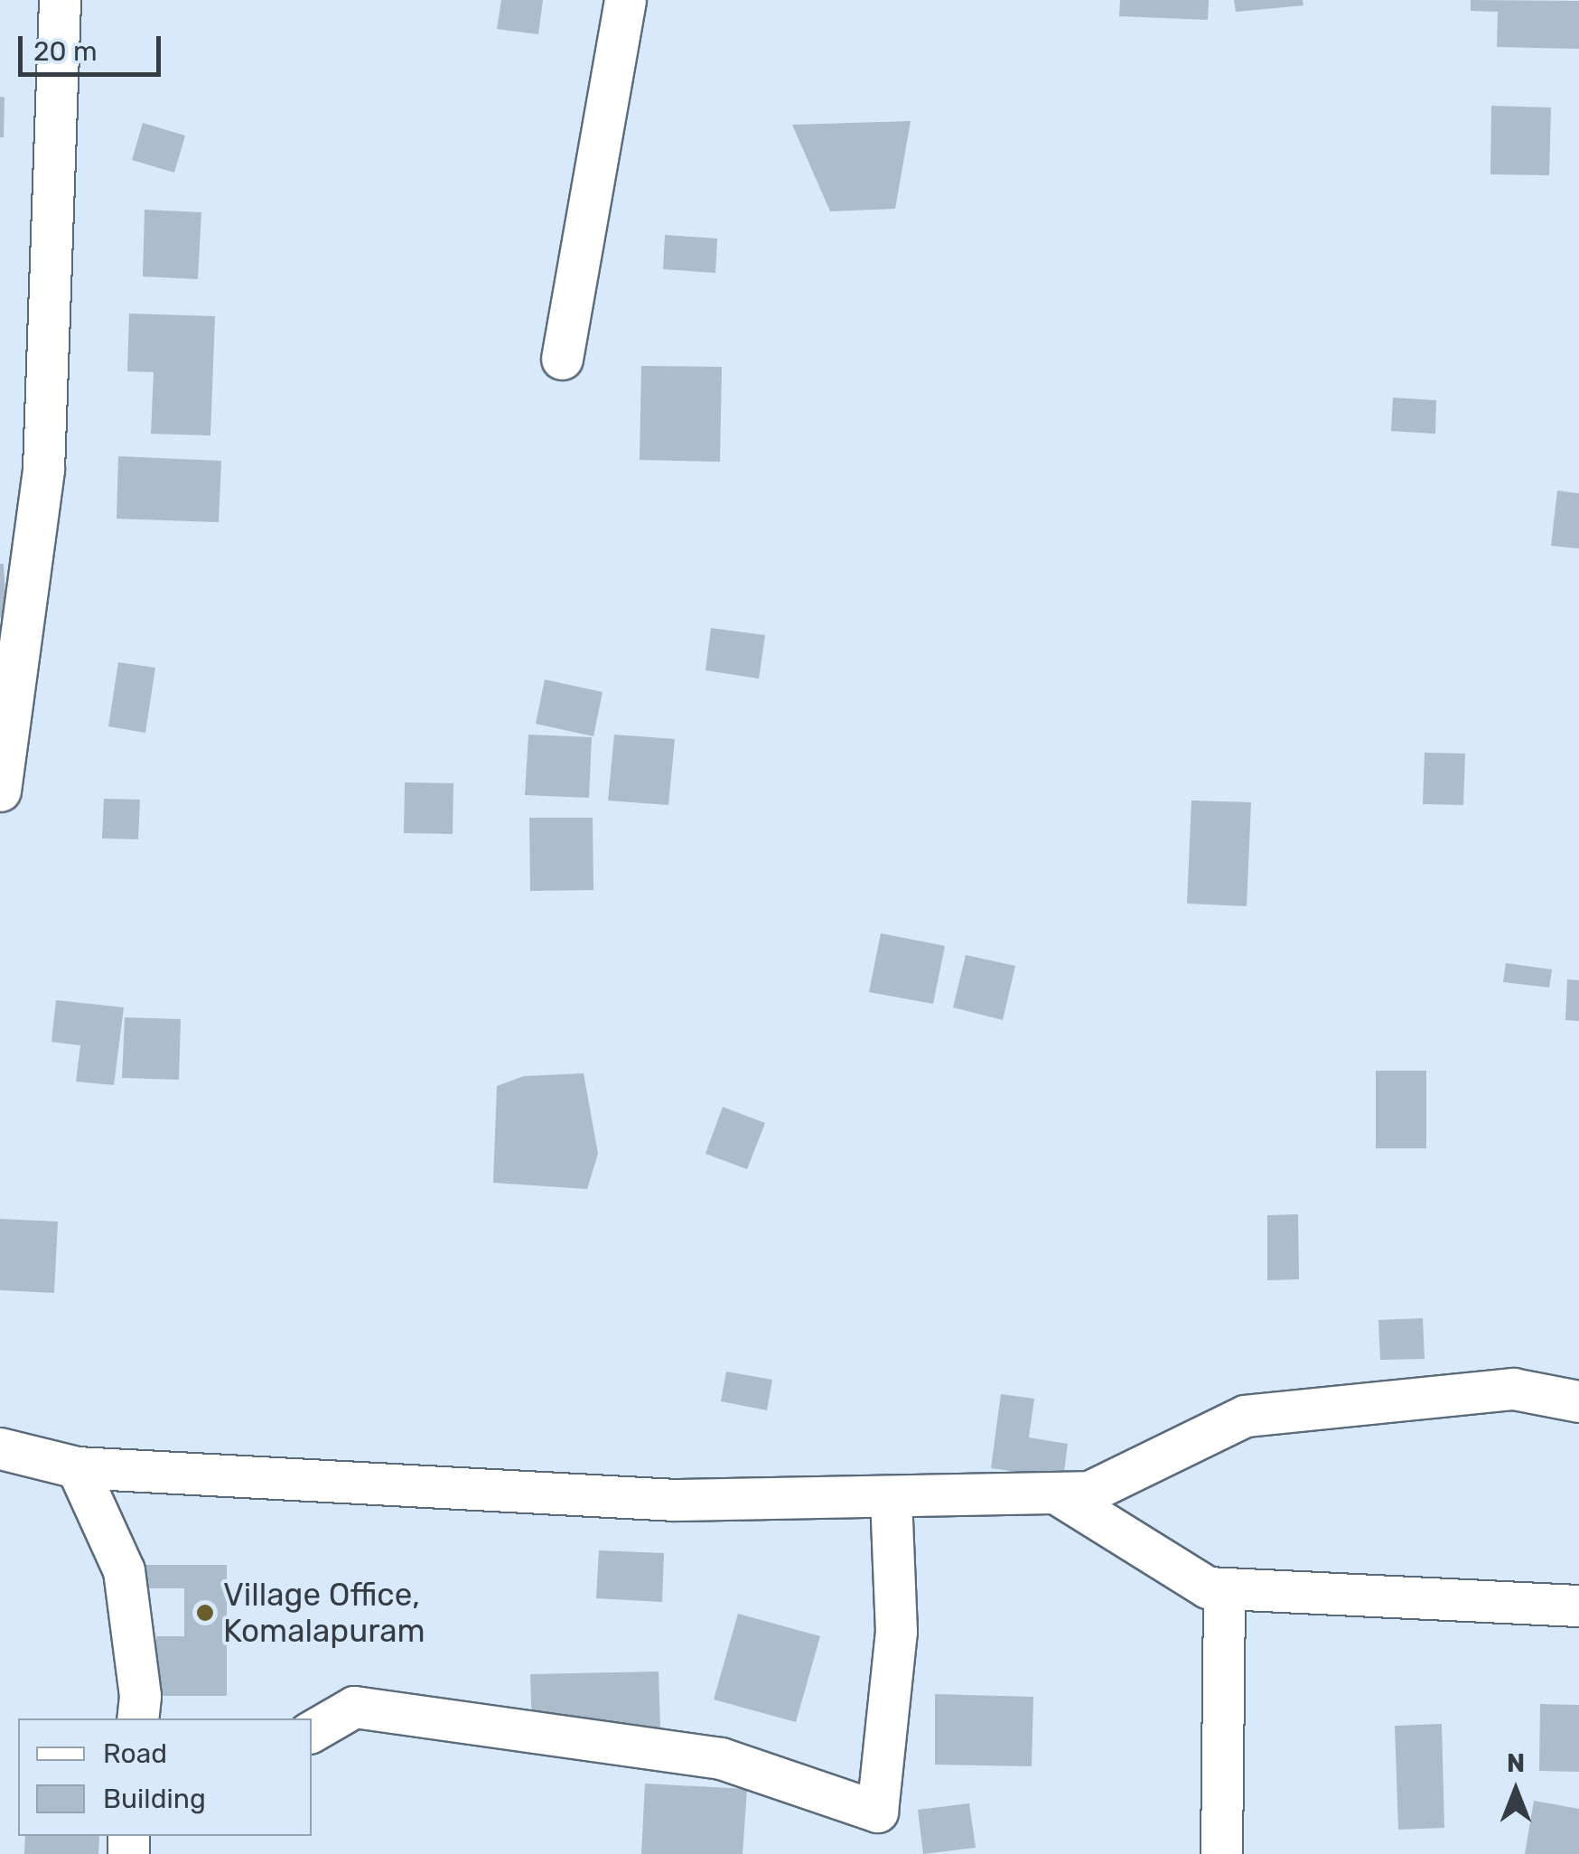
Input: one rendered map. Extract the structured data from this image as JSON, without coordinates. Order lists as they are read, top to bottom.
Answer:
{
  "places": ["Village Office, Komalapuram"],
  "legend": ["Road", "Building"],
  "scale_bar": "20 m",
  "north": "top"
}
